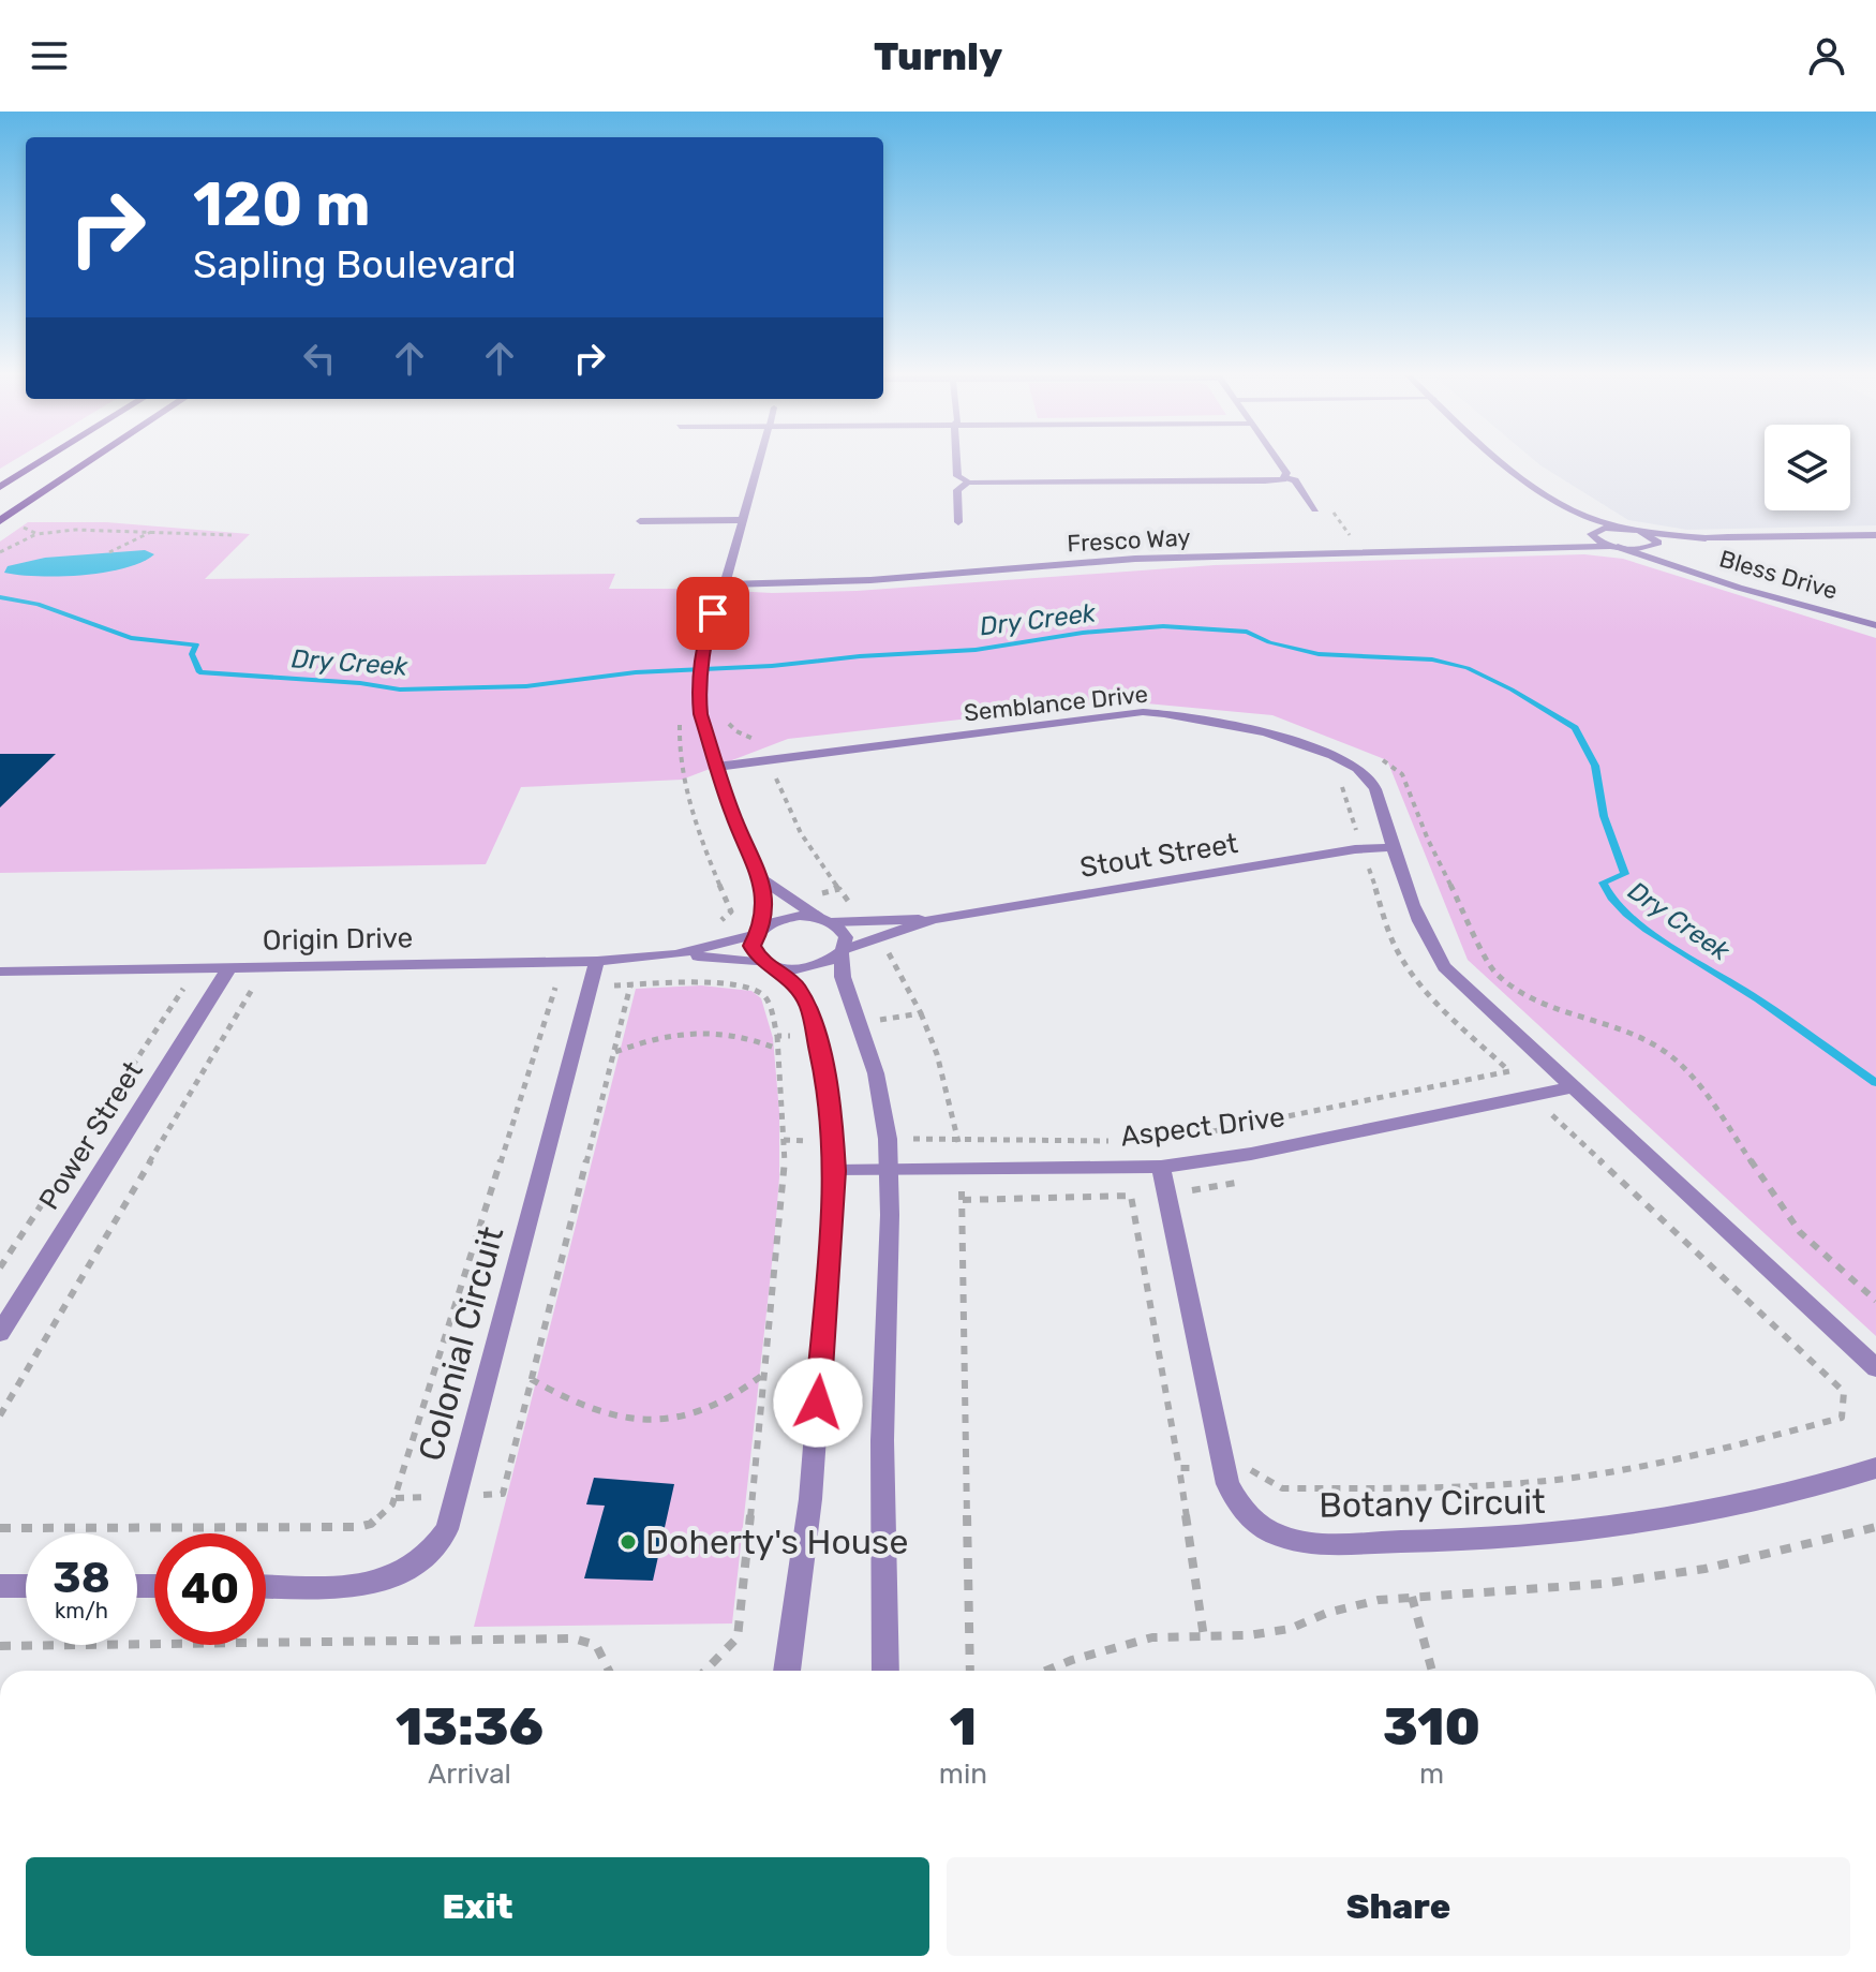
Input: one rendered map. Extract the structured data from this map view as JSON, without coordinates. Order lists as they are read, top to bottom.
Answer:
{
  "streets": {
    "street": [
      "Fresco Way",
      "Bless Drive",
      "Semblance Drive",
      "Stout Street",
      "Origin Drive",
      "Aspect Drive",
      "Power Street",
      "Colonial Circuit",
      "Botany Circuit"
    ]
  },
  "crossings": [
    ["Fresco Way", "Bless Drive"],
    ["Semblance Drive", "Stout Street"],
    ["Semblance Drive", "Aspect Drive"],
    ["Stout Street", "Origin Drive"],
    ["Origin Drive", "Power Street"],
    ["Origin Drive", "Colonial Circuit"],
    ["Aspect Drive", "Botany Circuit"]
  ],
  "water": ["Dry Creek"],
  "places": ["Doherty's House"],
  "page": {
    "header": "Turnly",
    "turn": ["120 m", "Sapling Boulevard"],
    "speed": "38 km/h",
    "limit": "40",
    "eta": [
      "13:36",
      "Arrival",
      "1",
      "min",
      "310",
      "m"
    ],
    "buttons": ["Exit", "Share"]
  }
}
